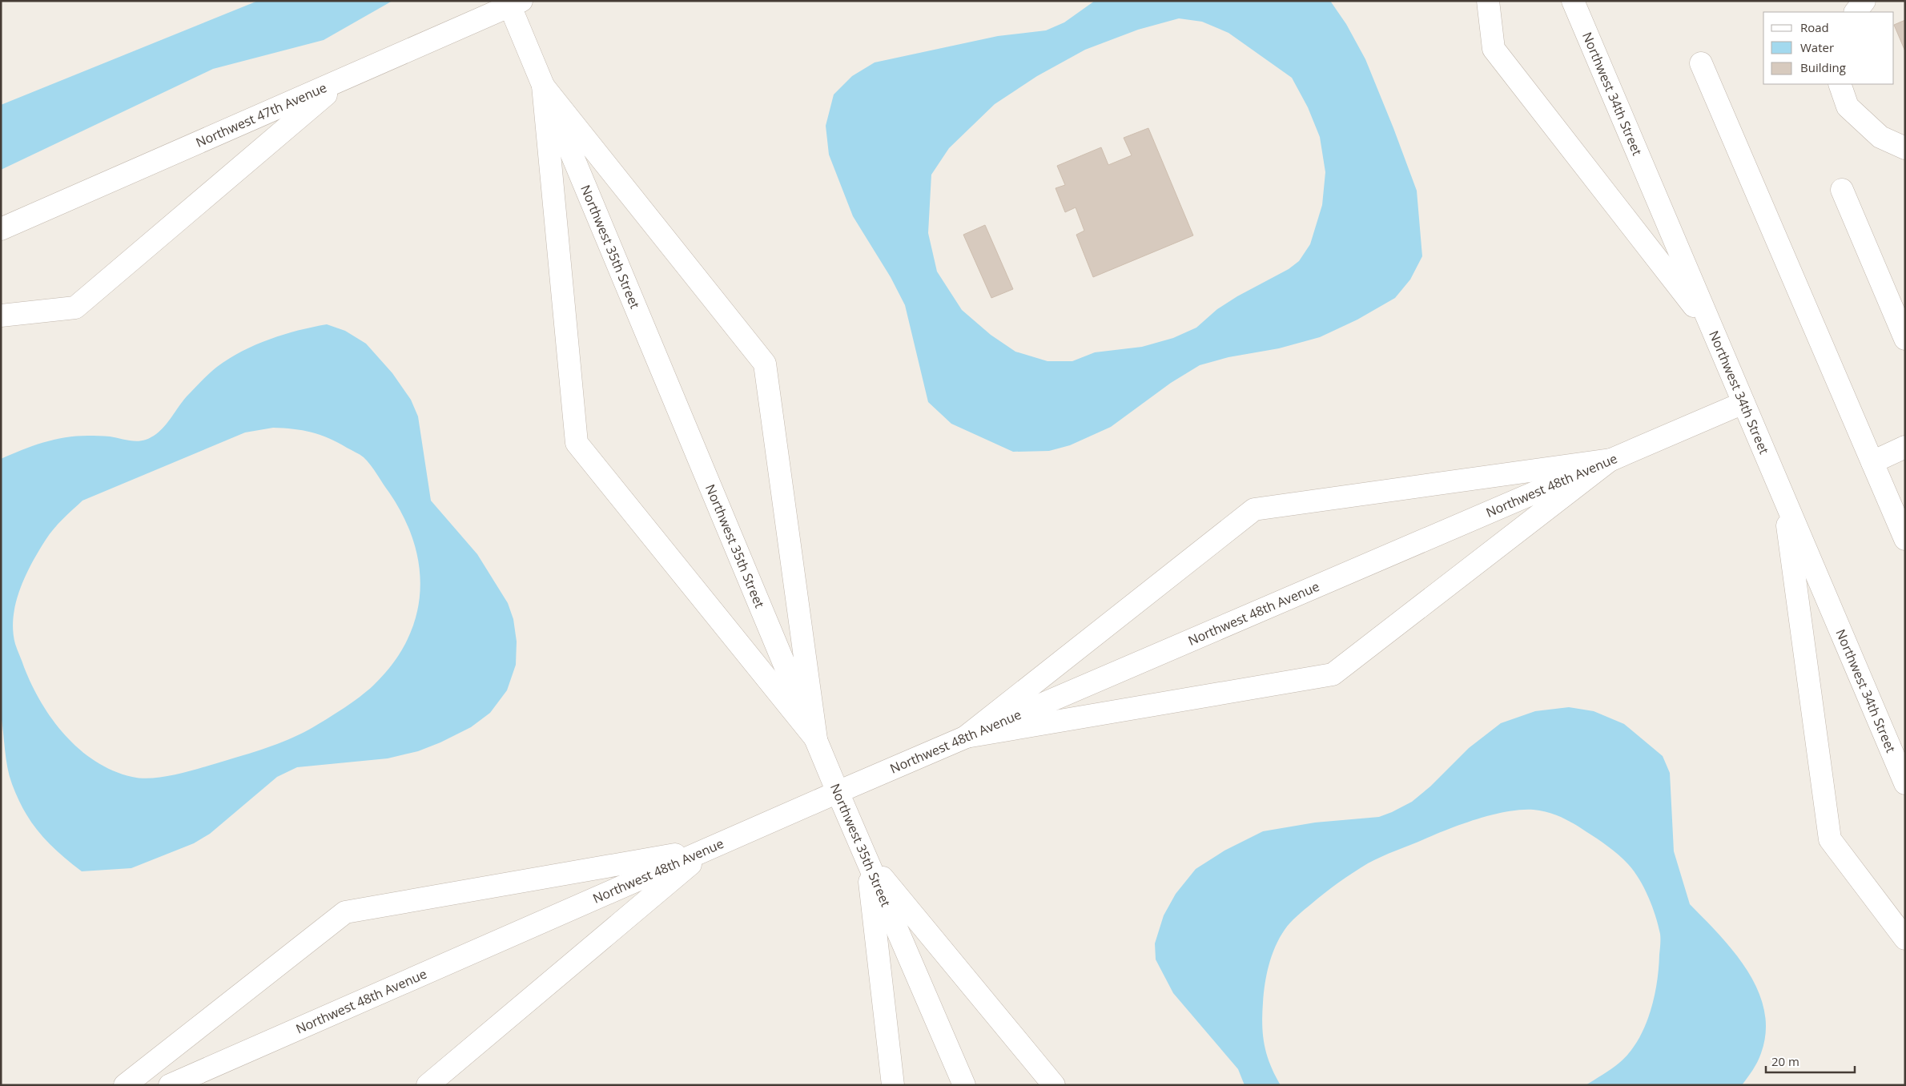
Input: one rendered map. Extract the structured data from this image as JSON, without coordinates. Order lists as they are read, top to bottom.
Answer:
{
  "streets": {
    "street": [
      "Northwest 34th Street",
      "Northwest 47th Avenue",
      "Northwest 35th Street",
      "Northwest 48th Avenue"
    ]
  },
  "crossings": [
    ["Northwest 34th Street", "Northwest 48th Avenue"],
    ["Northwest 47th Avenue", "Northwest 35th Street"],
    ["Northwest 35th Street", "Northwest 48th Avenue"]
  ],
  "legend": ["Road", "Water", "Building"],
  "scale_bar": "20 m"
}
